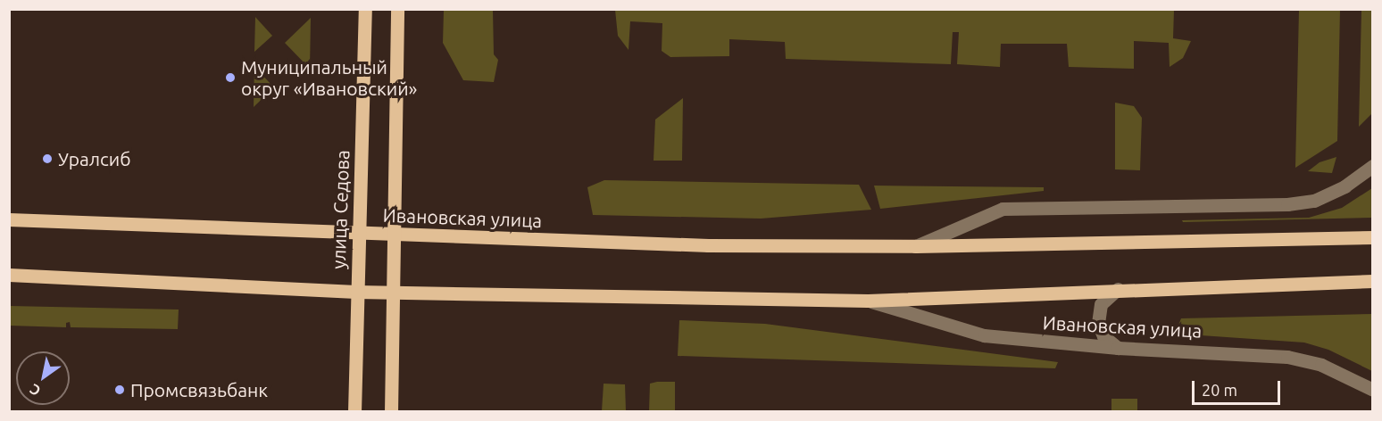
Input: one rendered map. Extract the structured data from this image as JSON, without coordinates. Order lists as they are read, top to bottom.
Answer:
{
  "streets": {
    "main road": ["улица Седова", "Ивановская улица"]
  },
  "crossings": [
    ["улица Седова", "Ивановская улица"]
  ],
  "places": ["Муниципальный округ «Ивановский»", "Уралсиб", "Промсвязьбанк"],
  "scale_bar": "20 m",
  "north": "bottom left"
}
